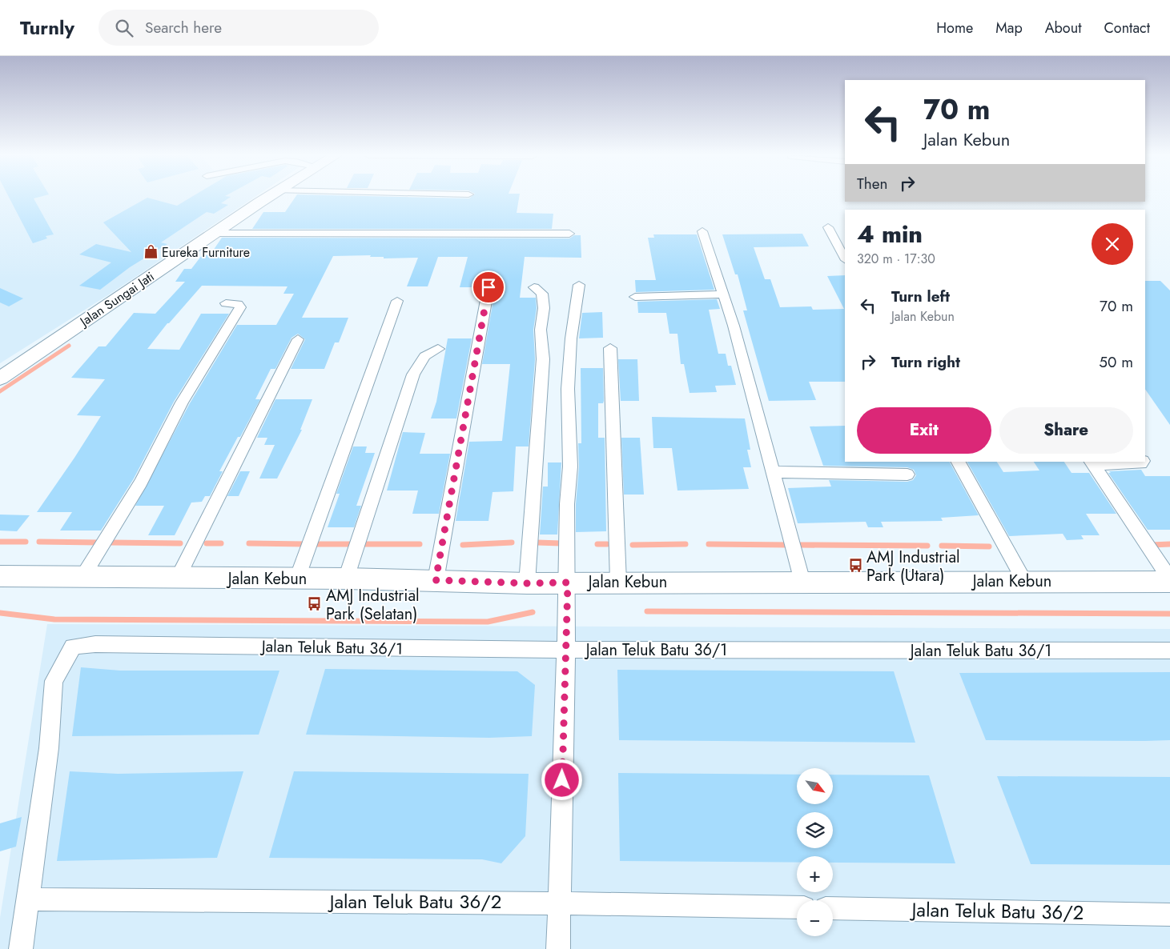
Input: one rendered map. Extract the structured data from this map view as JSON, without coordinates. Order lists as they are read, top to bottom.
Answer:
{
  "streets": {
    "main road": ["Jalan Sungai Jati", "Jalan Kebun"],
    "street": ["Jalan Teluk Batu 36/1", "Jalan Teluk Batu 36/2"]
  },
  "crossings": [
    ["Jalan Teluk Batu 36/1", "Jalan Teluk Batu 36/2"]
  ],
  "places": {
    "shop": ["Eureka Furniture"],
    "bus stop": ["AMJ Industrial Park (Utara)", "AMJ Industrial Park (Selatan)"]
  },
  "north": "bottom right",
  "page": {
    "header": "Turnly",
    "search": "Search here",
    "nav": [
      "Home",
      "Map",
      "About",
      "Contact"
    ],
    "turn": ["70 m", "Jalan Kebun"],
    "then": "Then",
    "heading": ["4 min", "320 m · 17:30"],
    "list": [
      {
        "name": "Turn left",
        "note": "Jalan Kebun",
        "value": "70 m"
      },
      {
        "name": "Turn right",
        "value": "50 m"
      }
    ],
    "buttons": ["Exit", "Share"],
    "map_buttons": ["+", "−"]
  }
}
